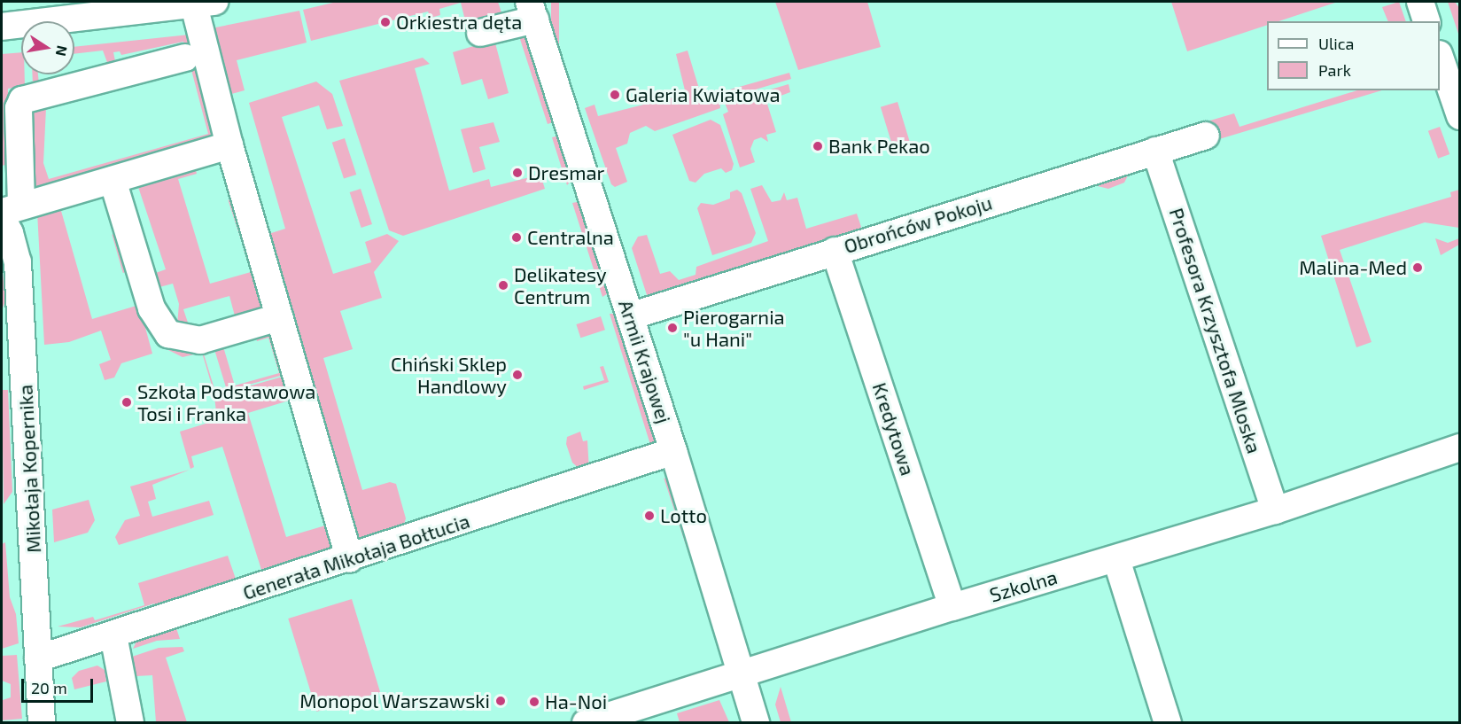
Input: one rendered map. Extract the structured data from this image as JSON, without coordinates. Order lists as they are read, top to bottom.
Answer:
{
  "streets": {
    "street": [
      "Obrońców Pokoju",
      "Profesora Krzysztofa Mloska",
      "Armii Krajowej",
      "Kredytowa",
      "Mikołaja Kopernika",
      "Generała Mikołaja Bołtucia",
      "Szkolna"
    ]
  },
  "crossings": [
    ["Obrońców Pokoju", "Profesora Krzysztofa Mloska"],
    ["Obrońców Pokoju", "Armii Krajowej"],
    ["Obrońców Pokoju", "Kredytowa"],
    ["Profesora Krzysztofa Mloska", "Szkolna"],
    ["Armii Krajowej", "Generała Mikołaja Bołtucia"],
    ["Armii Krajowej", "Szkolna"],
    ["Kredytowa", "Szkolna"],
    ["Mikołaja Kopernika", "Generała Mikołaja Bołtucia"]
  ],
  "places": [
    "Orkiestra dęta",
    "Galeria Kwiatowa",
    "Bank Pekao",
    "Dresmar",
    "Centralna",
    "Malina-Med",
    "Delikatesy Centrum",
    "Pierogarnia \"u Hani\"",
    "Chiński Sklep Handlowy",
    "Szkoła Podstawowa Tosi i Franka",
    "Lotto",
    "Monopol Warszawski",
    "Ha-Noi"
  ],
  "legend": ["Ulica", "Park"],
  "scale_bar": "20 m",
  "north": "right"
}
